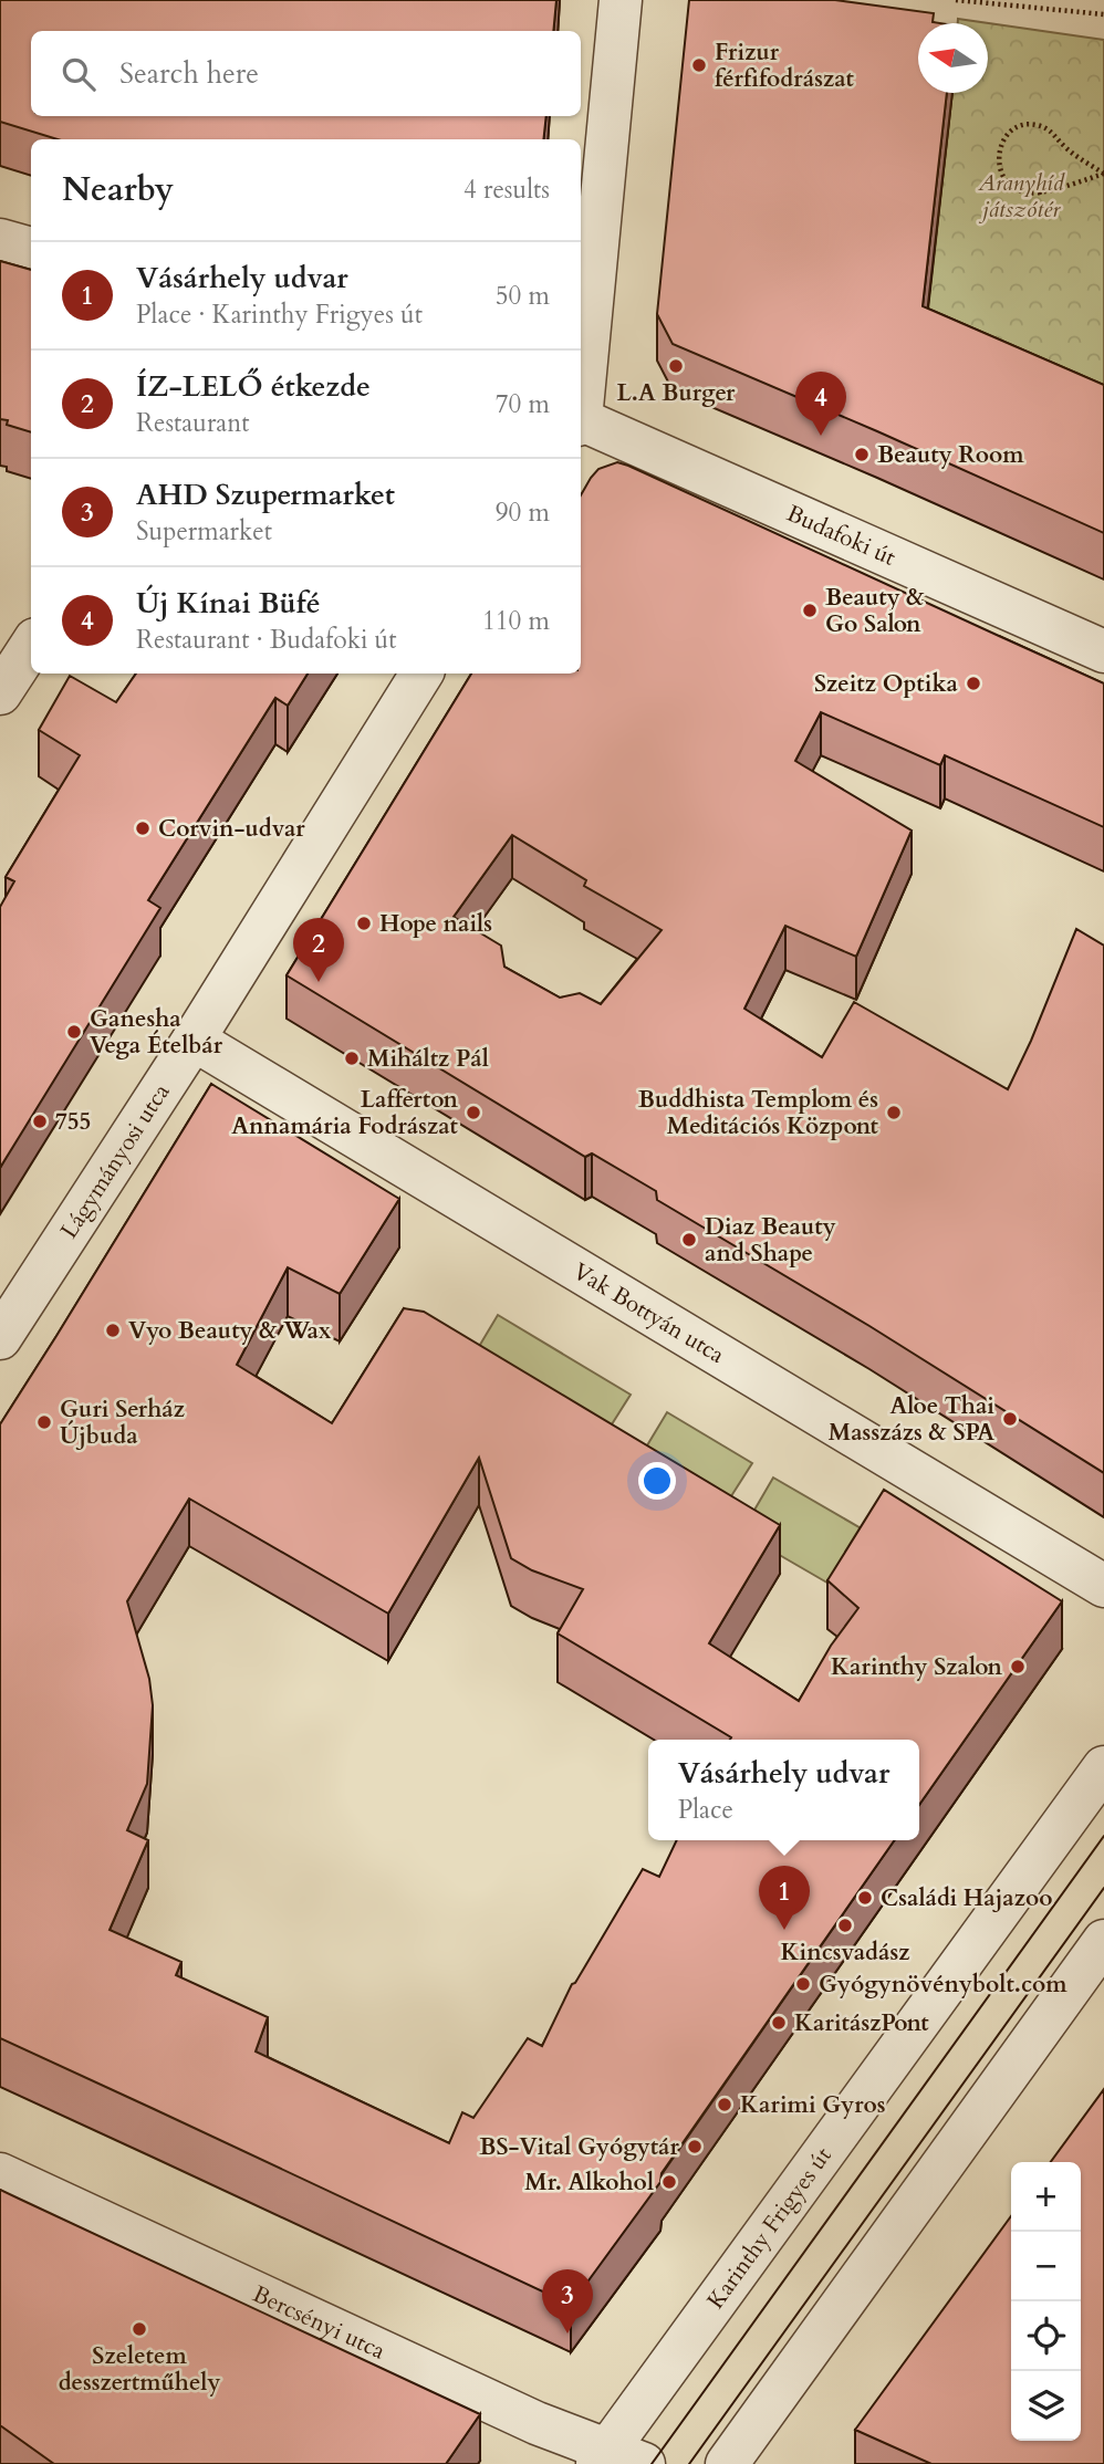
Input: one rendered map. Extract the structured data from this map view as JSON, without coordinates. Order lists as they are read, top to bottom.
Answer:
{
  "streets": {
    "street": [
      "Budafoki út",
      "Lágymányosi utca",
      "Vak Bottyán utca",
      "Karinthy Frigyes út",
      "Bercsényi utca"
    ]
  },
  "crossings": [
    ["Lágymányosi utca", "Vak Bottyán utca"],
    ["Karinthy Frigyes út", "Bercsényi utca"]
  ],
  "parks": ["Aranyhíd játszótér"],
  "places": [
    "Frizur férfifodrászat",
    "L.A Burger",
    "Beauty Room",
    "Beauty & Go Salon",
    "Szeitz Optika",
    "Corvin-udvar",
    "Hope nails",
    "Ganesha Vega Ételbár",
    "Miháltz Pál",
    "Lafferton Annamária Fodrászat",
    "Buddhista Templom és Meditációs Központ",
    "755",
    "Diaz Beauty and Shape",
    "Vyo Beauty & Wax",
    "Aloe Thai Masszázs & SPA",
    "Guri Serház Újbuda",
    "Karinthy Szalon",
    "Családi Hajazoo",
    "Kincsvadász",
    "Gyógynövénybolt.com",
    "KaritászPont",
    "Karimi Gyros",
    "BS-Vital Gyógytár",
    "Mr. Alkohol",
    "Szeletem desszertműhely"
  ],
  "north": "left",
  "page": {
    "search": "Search here",
    "heading": ["Nearby", "4 results"],
    "list": [
      {
        "mark": "1",
        "name": "Vásárhely udvar",
        "note": "Place · Karinthy Frigyes út",
        "value": "50 m"
      },
      {
        "mark": "2",
        "name": "ÍZ-LELŐ étkezde",
        "note": "Restaurant",
        "value": "70 m"
      },
      {
        "mark": "3",
        "name": "AHD Szupermarket",
        "note": "Supermarket",
        "value": "90 m"
      },
      {
        "mark": "4",
        "name": "Új Kínai Büfé",
        "note": "Restaurant · Budafoki út",
        "value": "110 m"
      }
    ],
    "pins": [
      "4",
      "2",
      "1",
      "3"
    ],
    "popup": ["Vásárhely udvar", "Place"],
    "map_buttons": ["+", "−"]
  }
}
